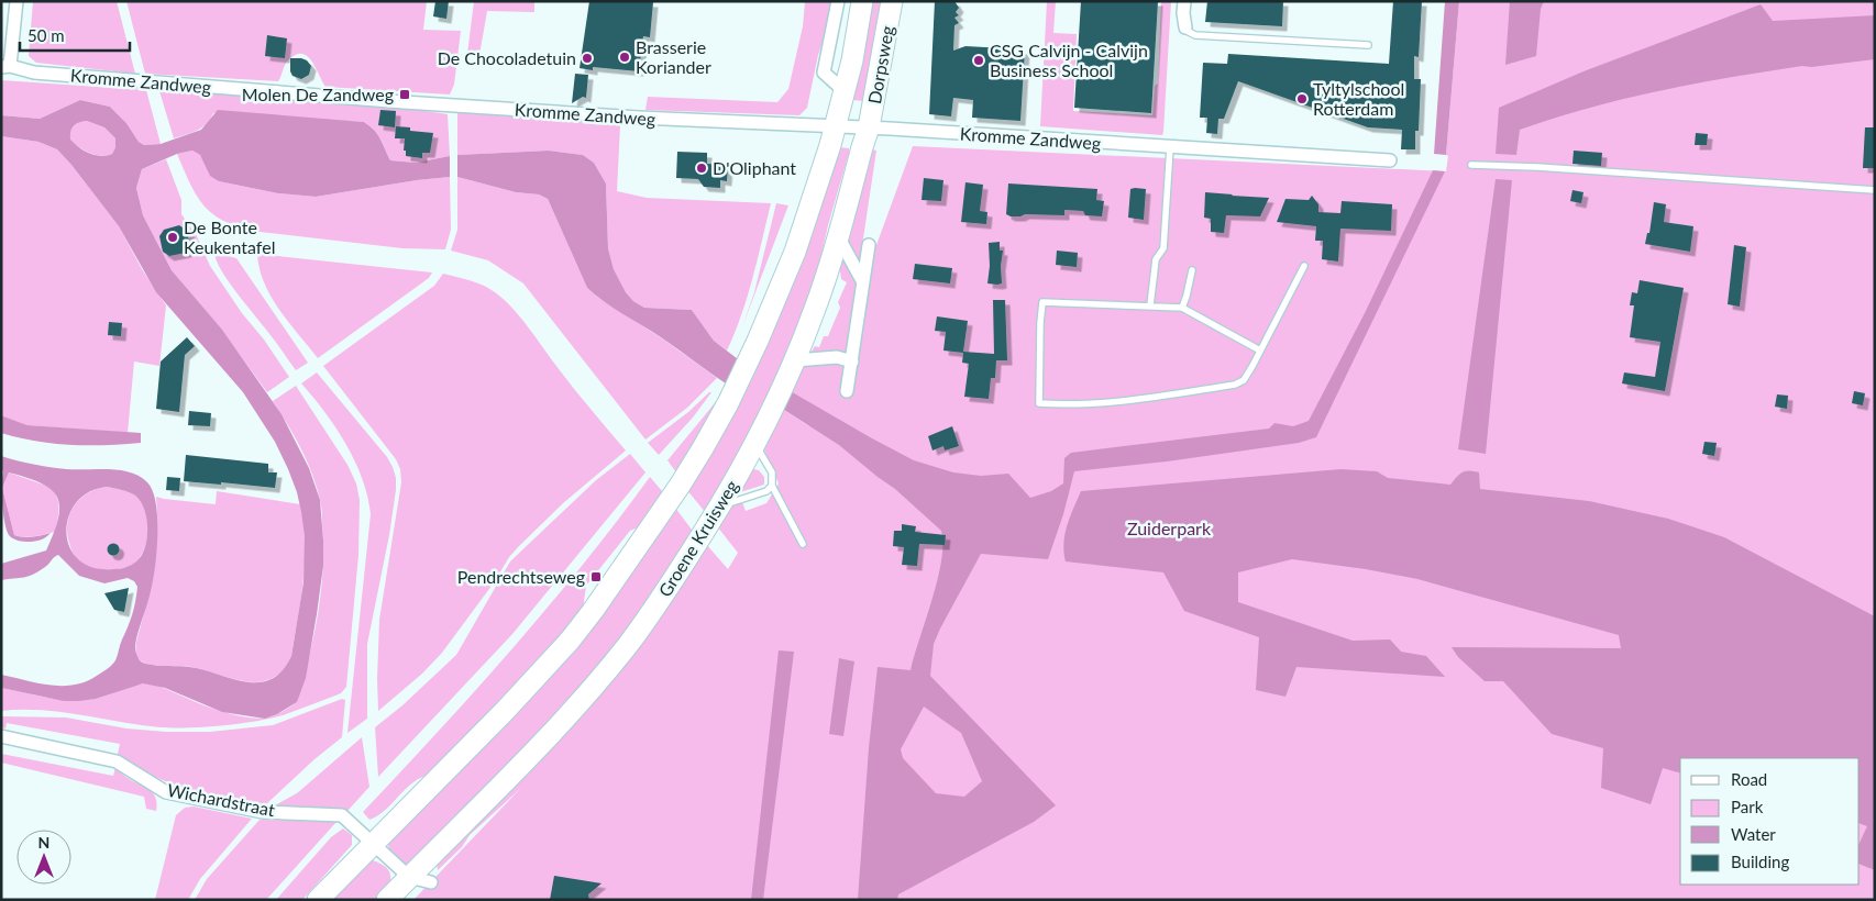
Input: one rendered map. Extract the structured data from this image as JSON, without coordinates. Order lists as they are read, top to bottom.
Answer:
{
  "streets": {
    "main road": ["Dorpsweg", "Groene Kruisweg"],
    "street": ["Kromme Zandweg", "Wichardstraat"]
  },
  "crossings": [
    ["Dorpsweg", "Kromme Zandweg"],
    ["Dorpsweg", "Groene Kruisweg"],
    ["Kromme Zandweg", "Groene Kruisweg"]
  ],
  "parks": ["Zuiderpark"],
  "places": {
    "other": [
      "Brasserie Koriander",
      "De Chocoladetuin",
      "CSG Calvijn - Calvijn Business School",
      "Tyltylschool Rotterdam",
      "D'Oliphant",
      "De Bonte Keukentafel"
    ],
    "transit": ["Molen De Zandweg", "Pendrechtseweg"]
  },
  "legend": [
    "Road",
    "Park",
    "Water",
    "Building"
  ],
  "scale_bar": "50 m",
  "north": "top"
}
